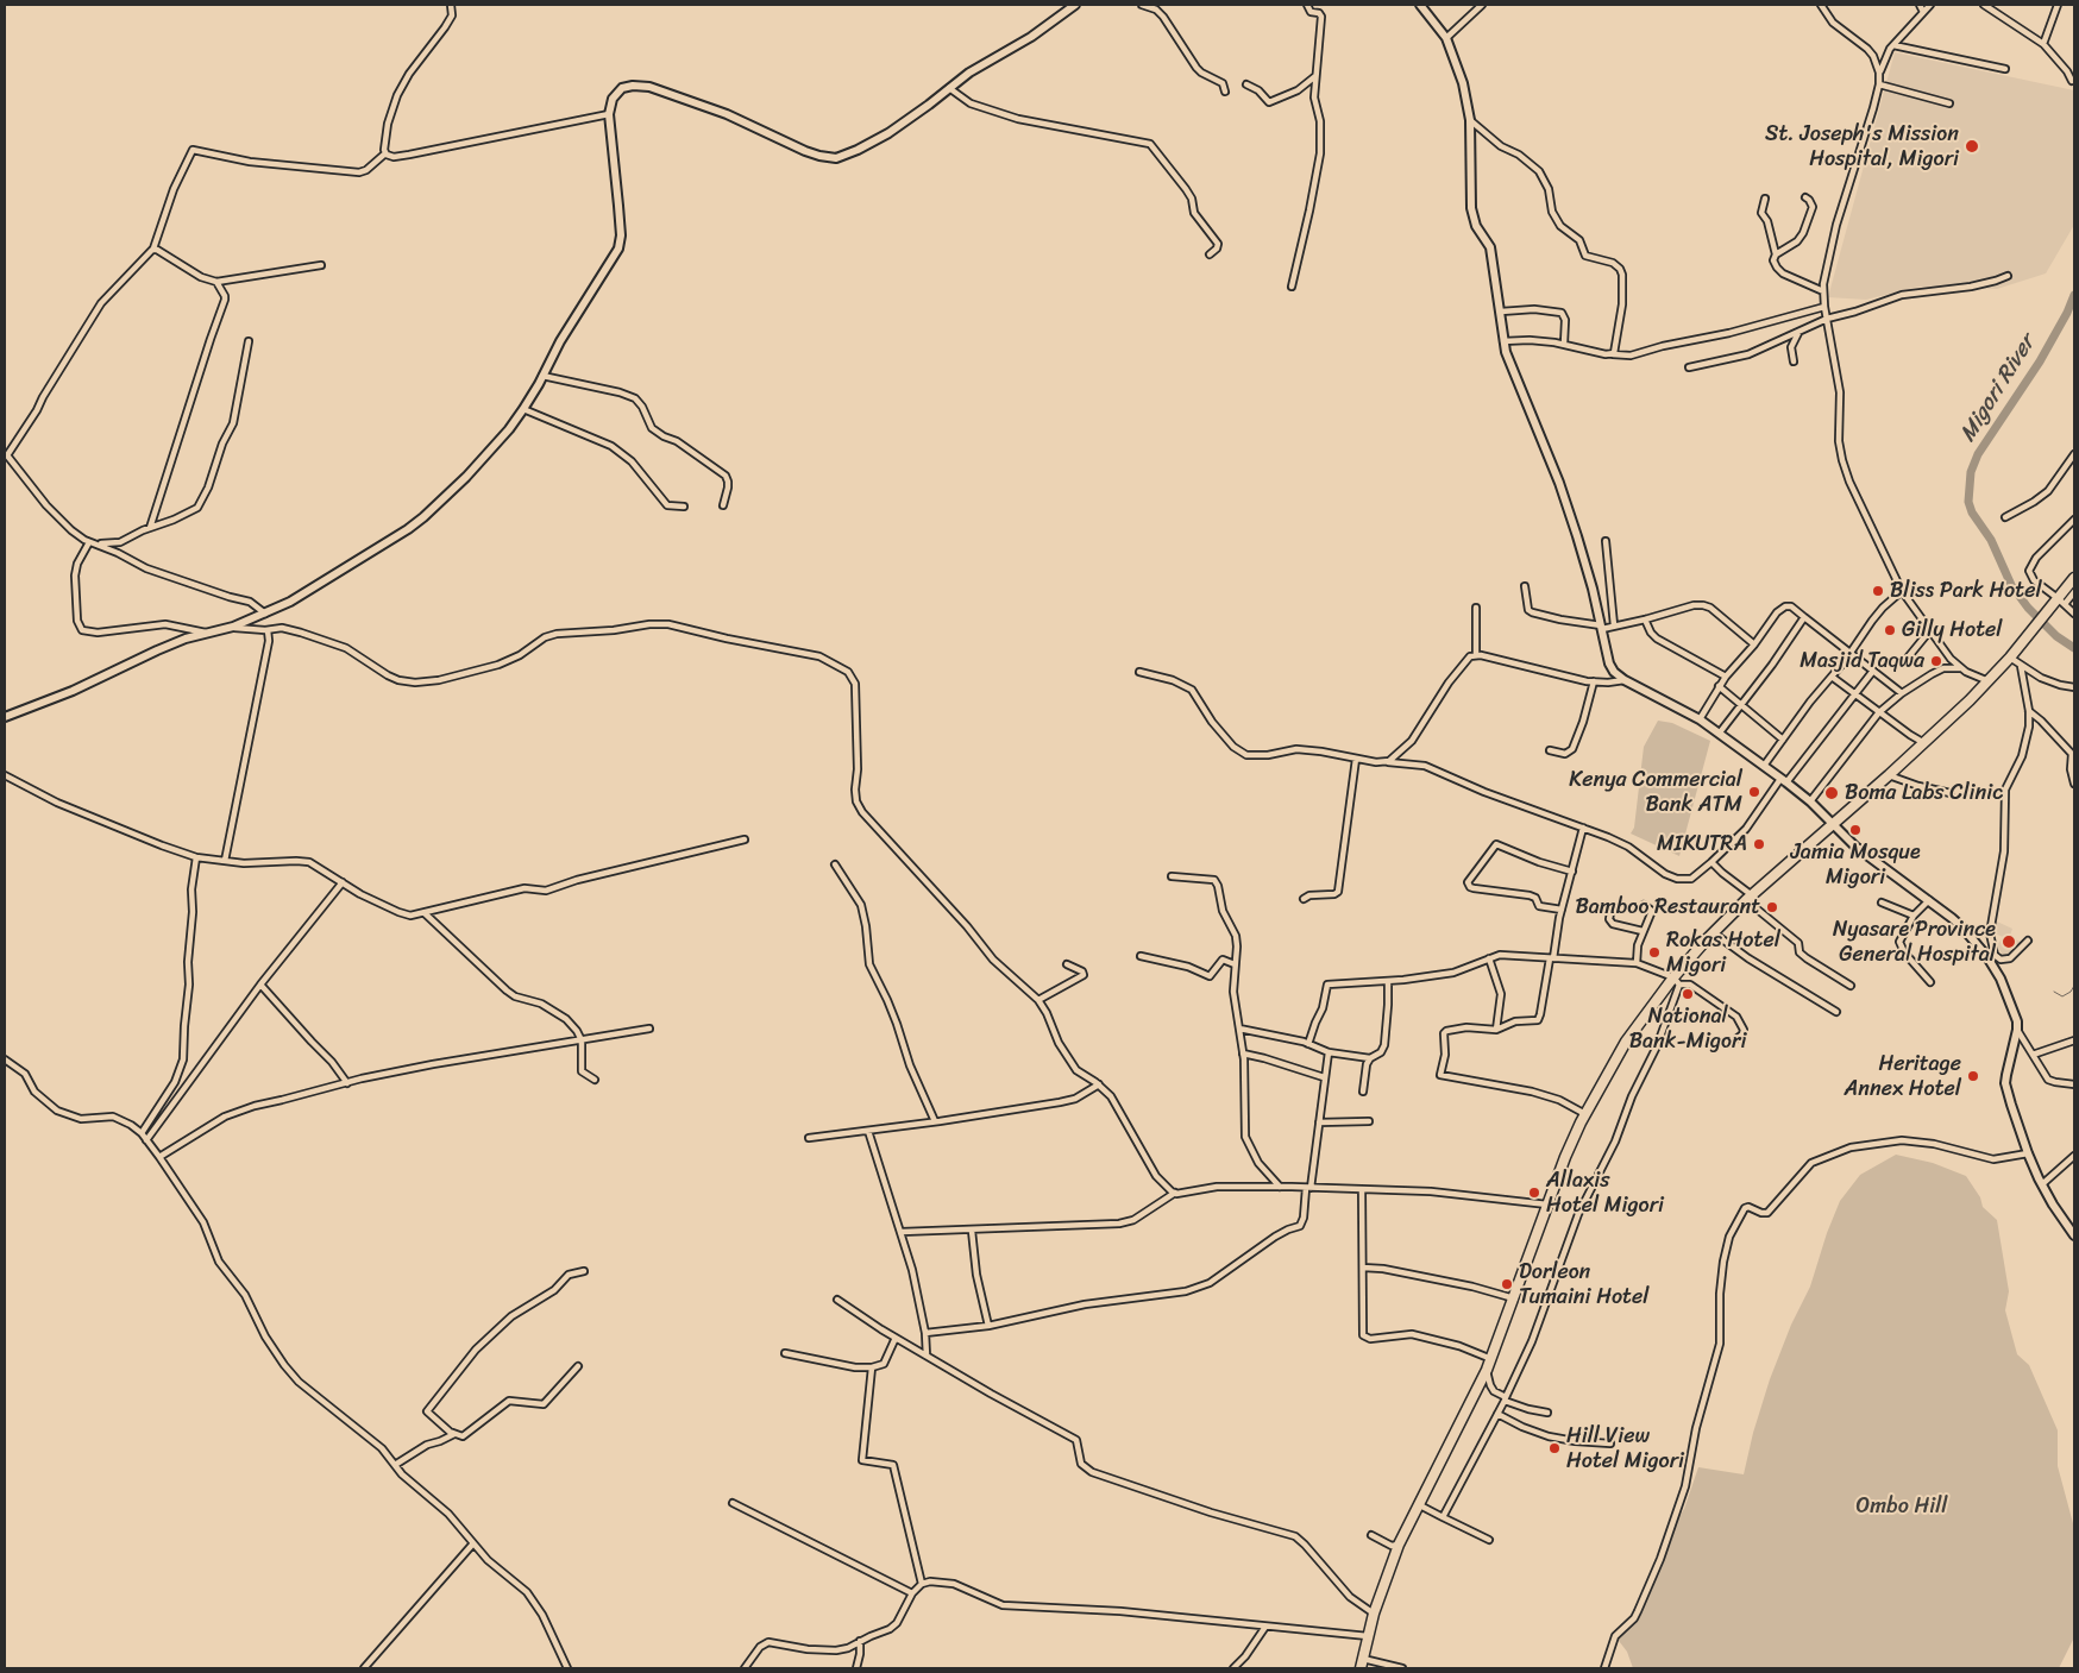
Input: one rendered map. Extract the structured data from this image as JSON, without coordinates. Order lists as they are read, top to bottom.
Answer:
{
  "water": ["Migori River"],
  "parks": ["Ombo Hill"],
  "places": [
    "St. Joseph's Mission Hospital, Migori",
    "Bliss Park Hotel",
    "Gilly Hotel",
    "Masjid Taqwa",
    "Kenya Commercial Bank ATM",
    "Boma Labs Clinic",
    "Jamia Mosque Migori",
    "MIKUTRA",
    "Bamboo Restaurant",
    "Nyasare Province General Hospital",
    "Rokas Hotel Migori",
    "National Bank-Migori",
    "Heritage Annex Hotel",
    "Allaxis Hotel Migori",
    "Dorleon Tumaini Hotel",
    "Hill View Hotel Migori"
  ]
}
